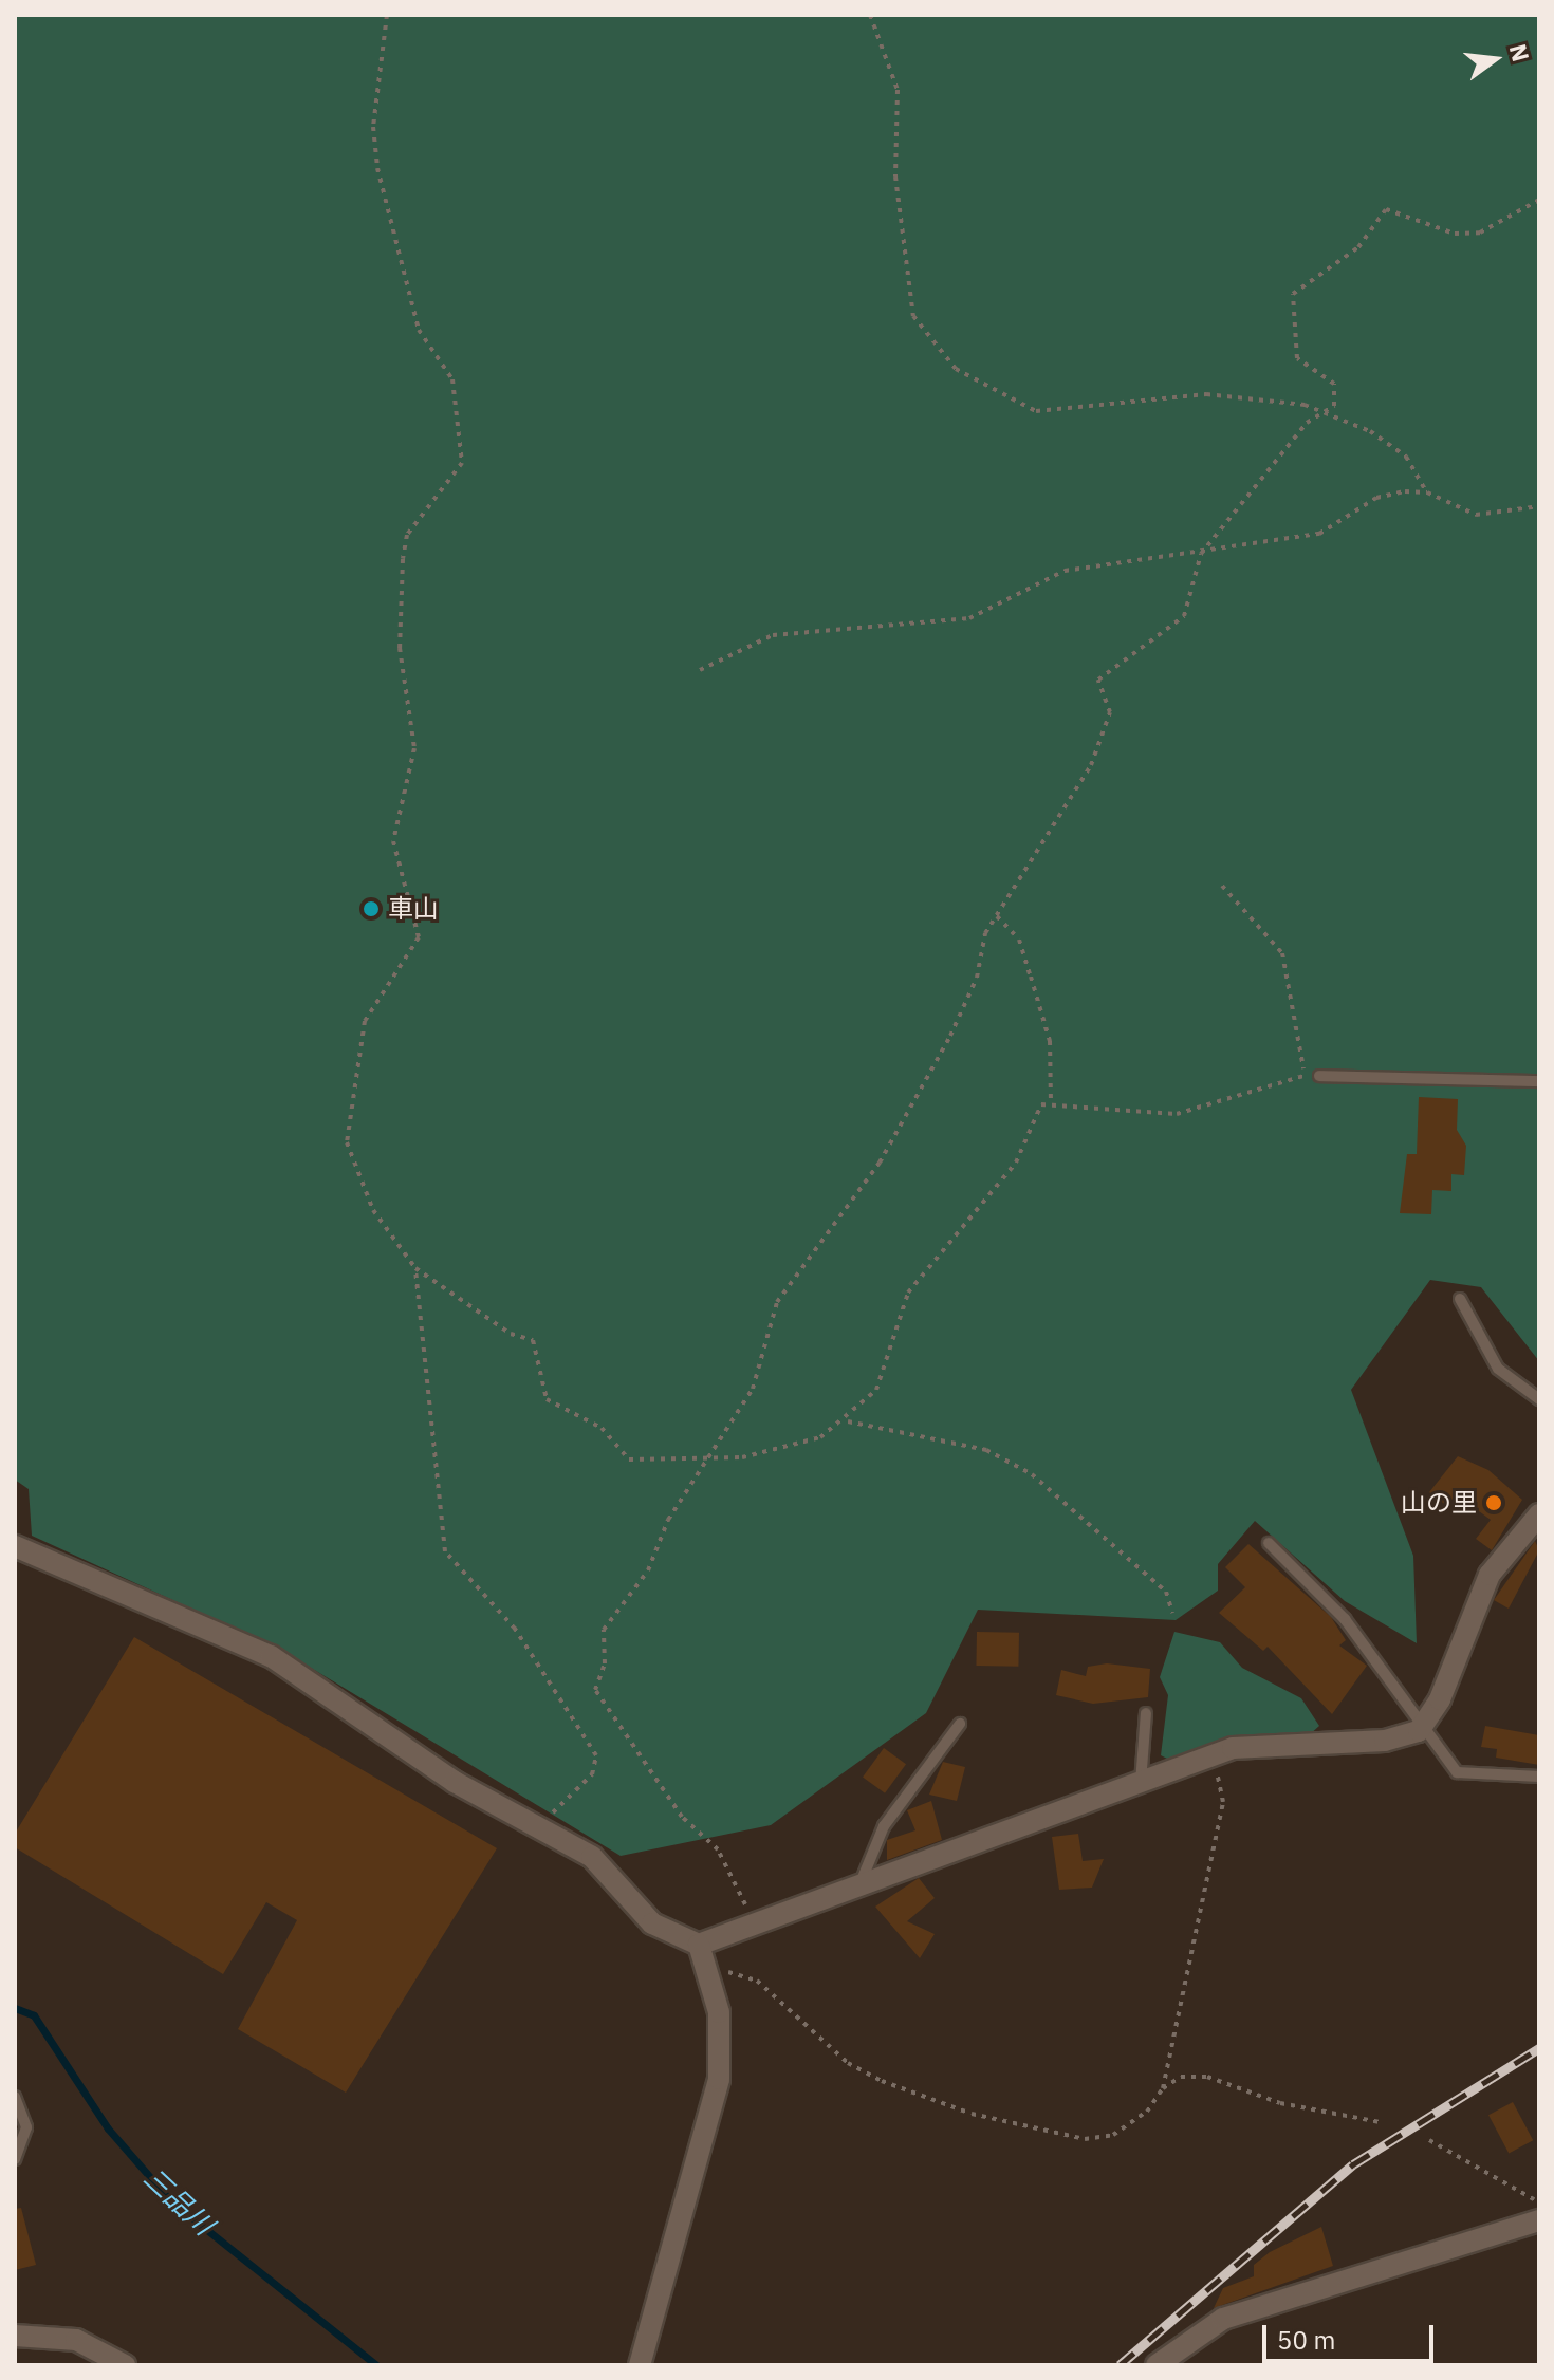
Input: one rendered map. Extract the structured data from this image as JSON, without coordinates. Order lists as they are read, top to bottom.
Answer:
{
  "water": ["三品川"],
  "places": ["車山", "山の里"],
  "scale_bar": "50 m",
  "north": "right"
}
